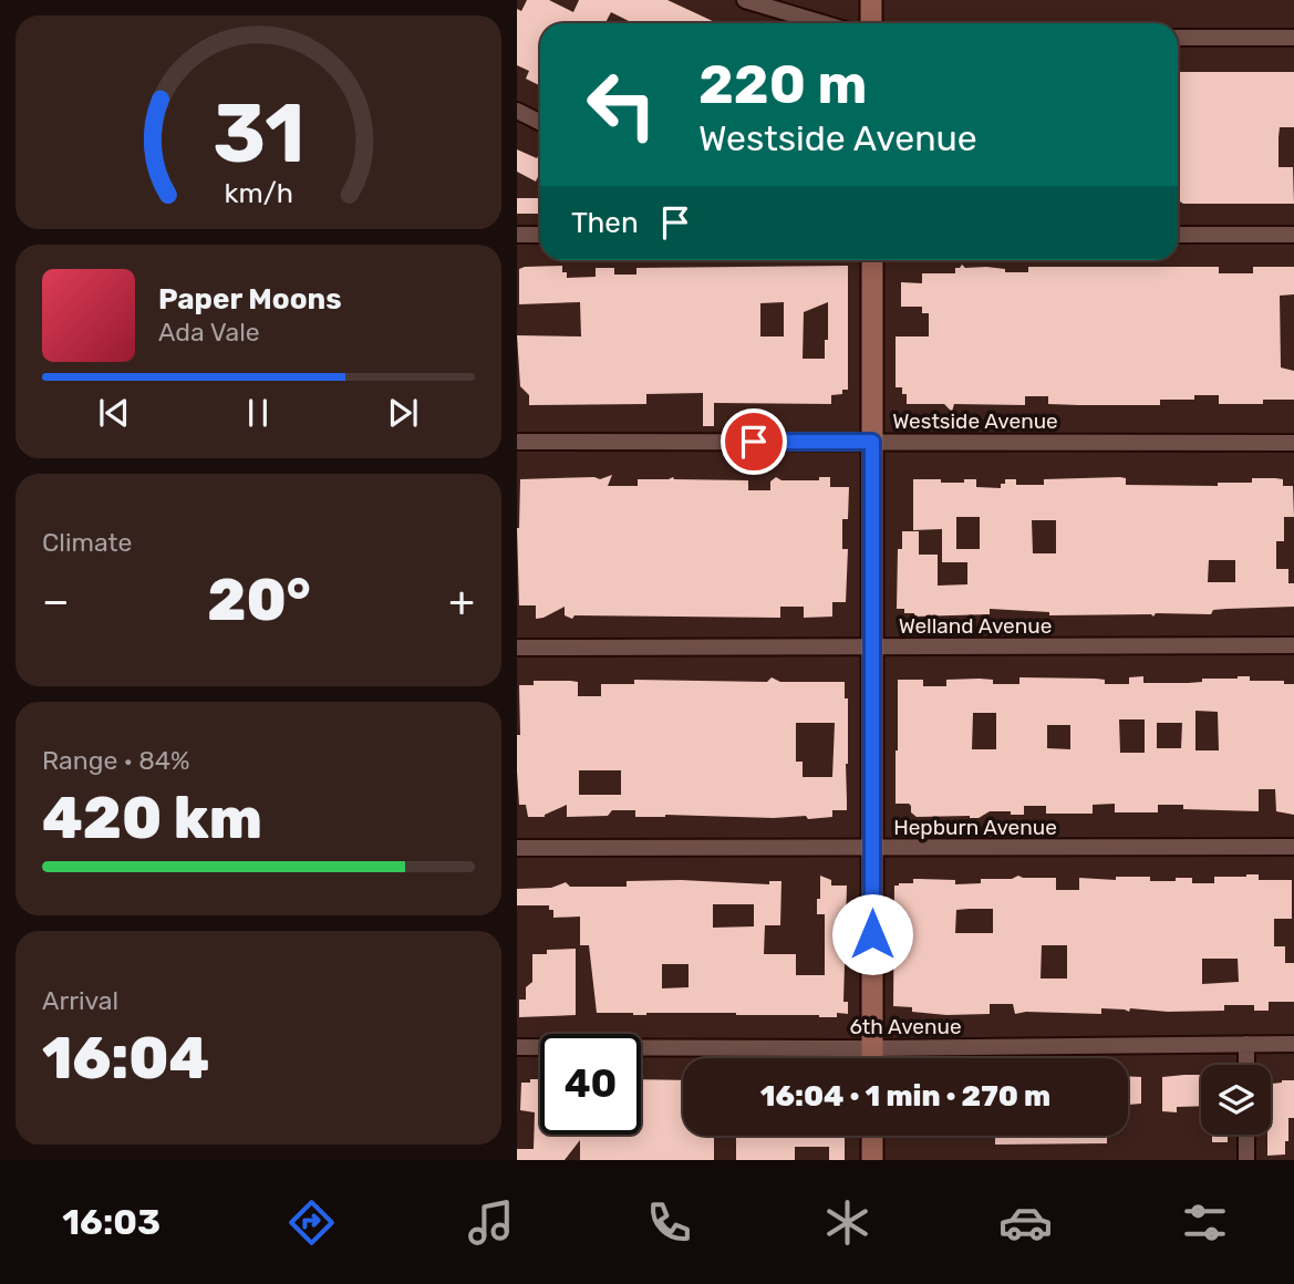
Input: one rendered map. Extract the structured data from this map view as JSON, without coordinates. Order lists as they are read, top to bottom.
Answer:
{
  "streets": {
    "street": [
      "Westside Avenue",
      "Welland Avenue",
      "Hepburn Avenue",
      "6th Avenue"
    ]
  },
  "page": {
    "turn": ["220 m", "Westside Avenue"],
    "then": "Then",
    "song": ["Paper Moons", "Ada Vale"],
    "tile": [
      "Climate",
      ["Range · 84%", "420 km"],
      ["Arrival", "16:04"]
    ],
    "heat": ["−", "20°", "+"],
    "limit": "40",
    "trip": "16:04 · 1 min · 270 m",
    "tabs": "16:03",
    "gauge": ["31", "km/h"]
  }
}
